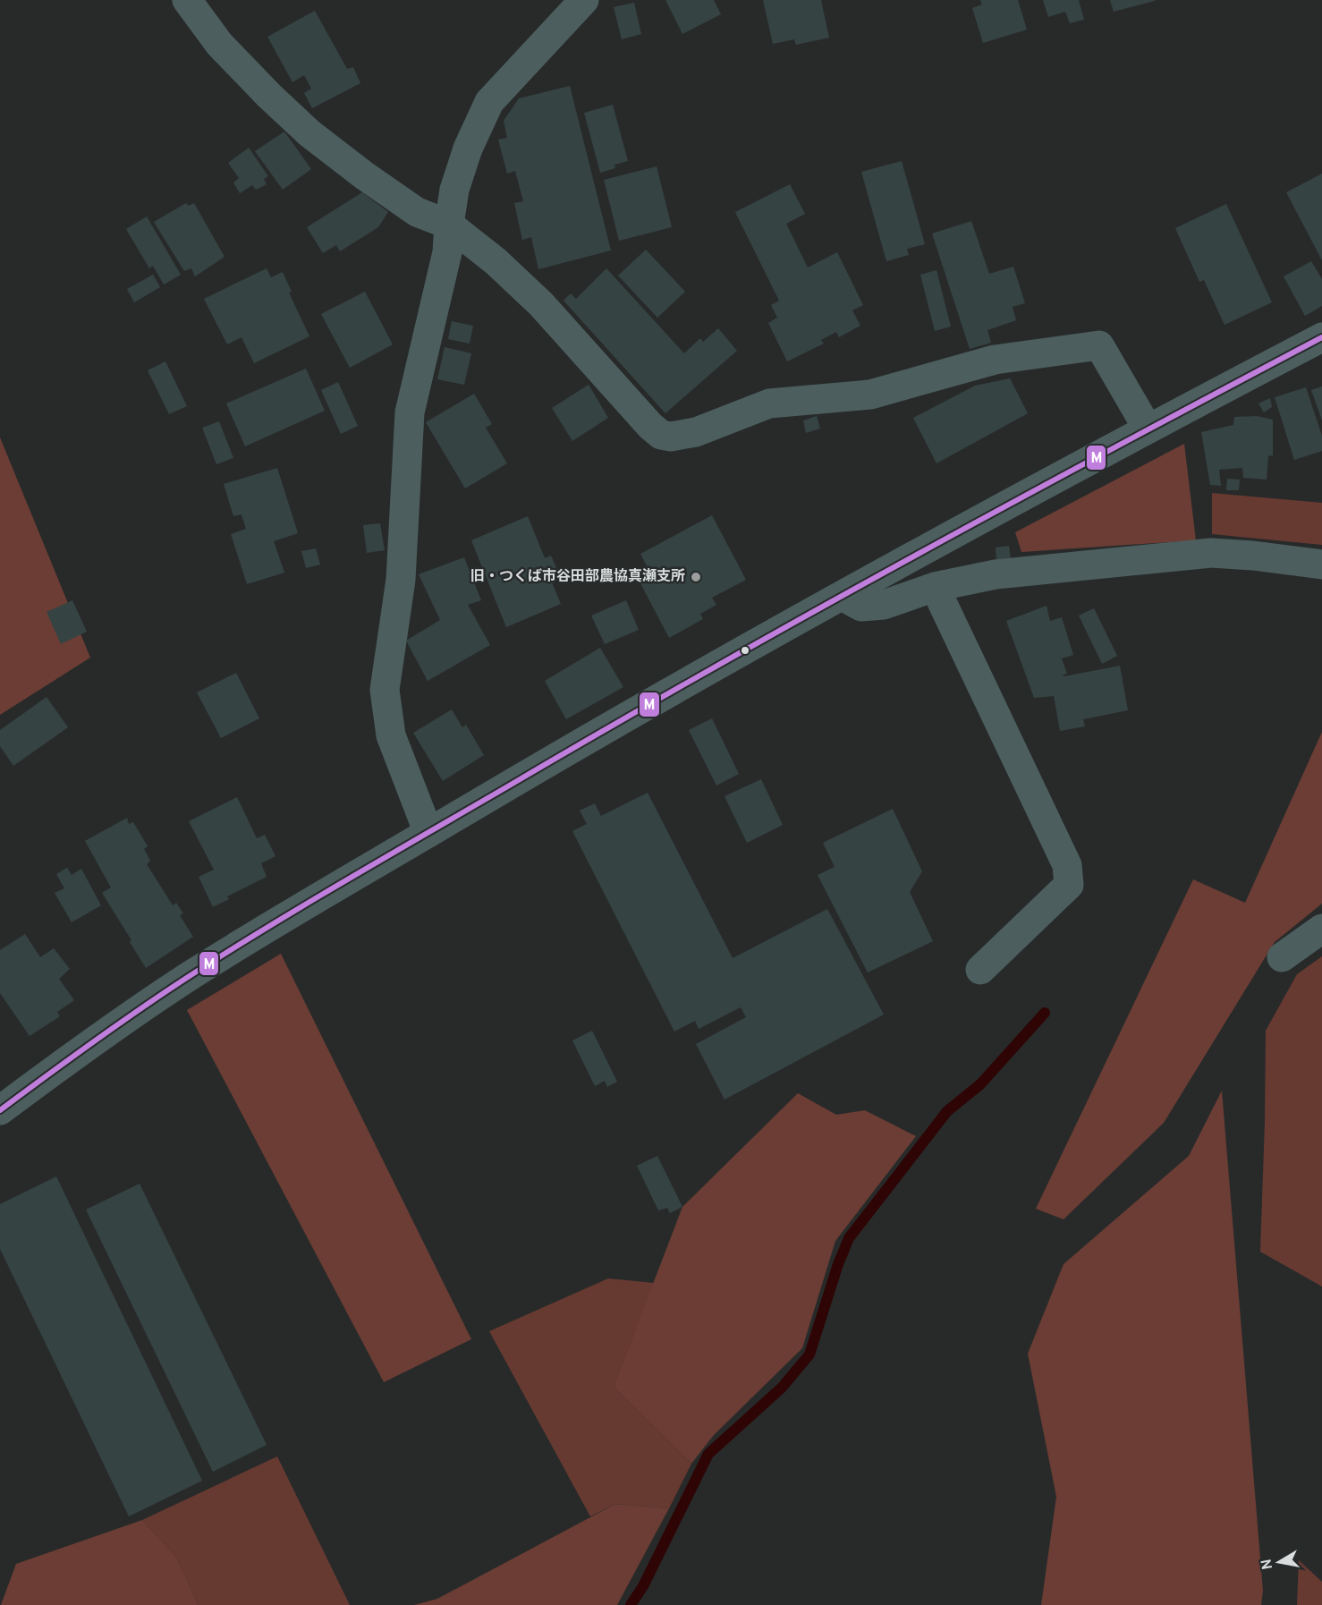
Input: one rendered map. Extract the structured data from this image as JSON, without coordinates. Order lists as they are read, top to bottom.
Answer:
{
  "places": ["旧・つくば市谷田部農協真瀬支所"],
  "lines": ["transit line M"],
  "north": "left"
}
